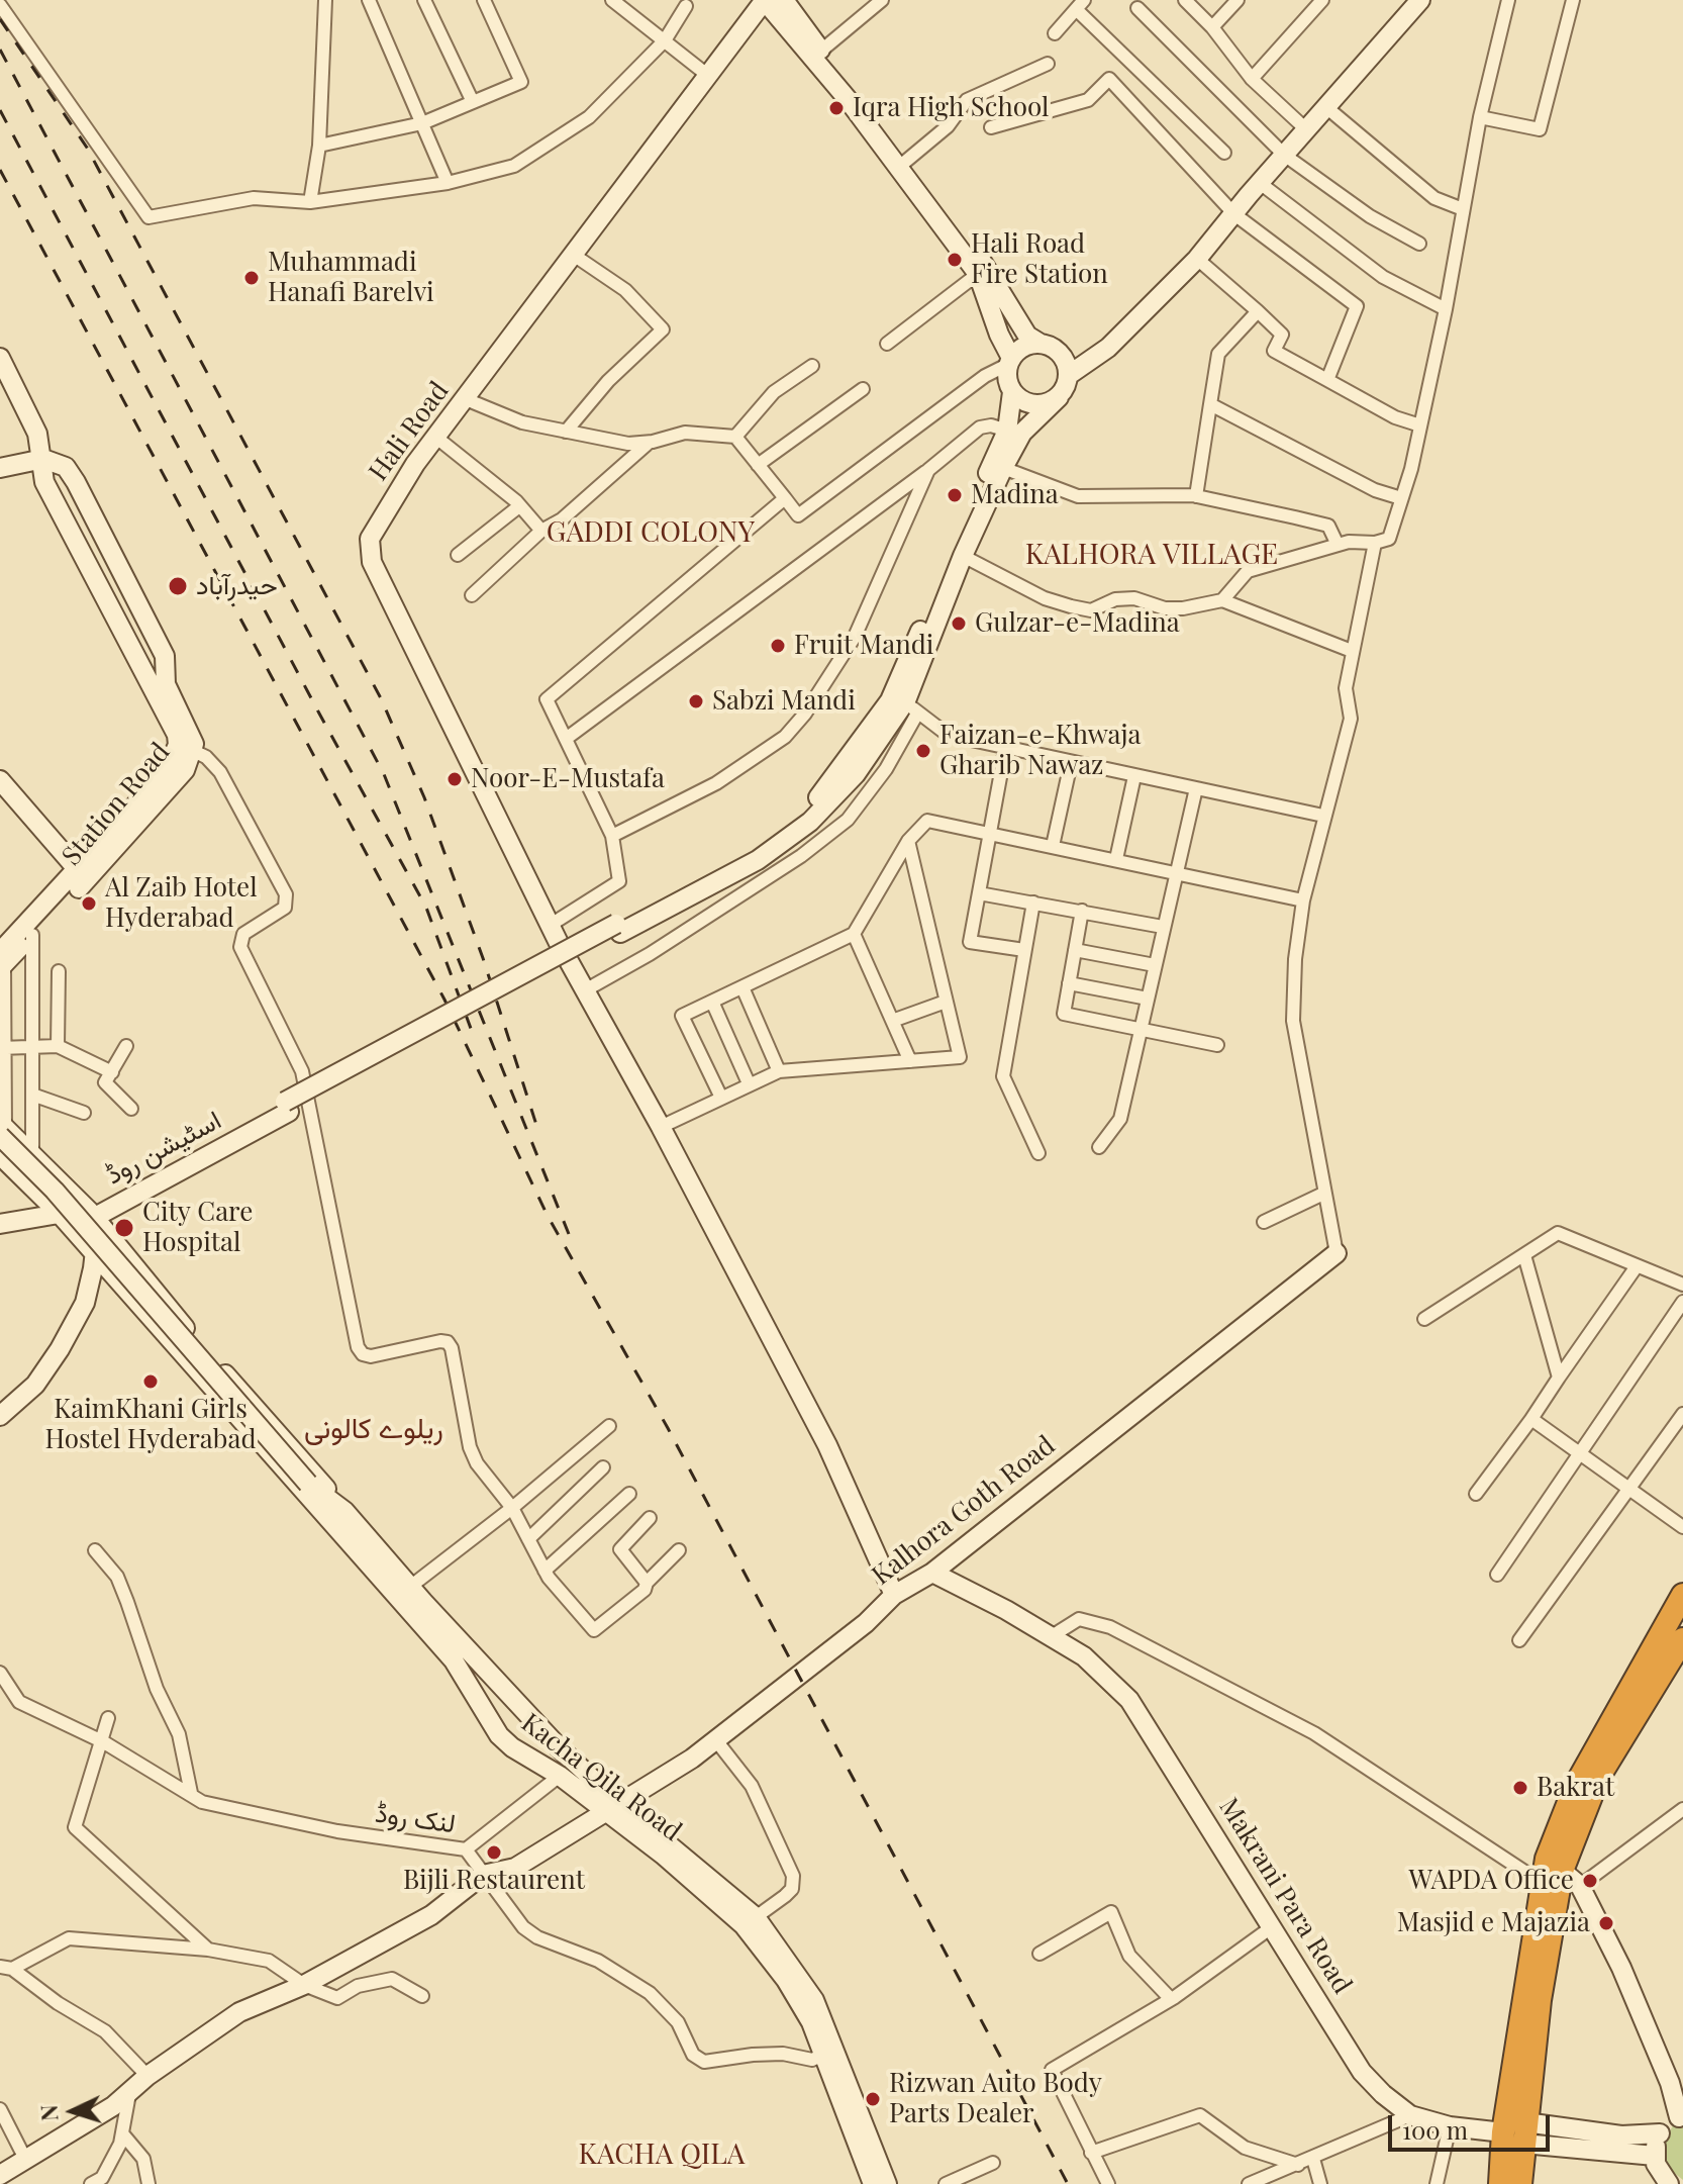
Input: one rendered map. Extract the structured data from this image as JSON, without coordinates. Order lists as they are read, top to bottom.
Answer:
{
  "streets": {
    "street": [
      "Hali Road",
      "Station Road",
      "اسٹیشن روڈ",
      "Kalhora Goth Road",
      "Kacha Qila Road",
      "لنک روڈ",
      "Makrani Para Road"
    ]
  },
  "crossings": [
    ["Hali Road", "Kalhora Goth Road"],
    ["اسٹیشن روڈ", "Kacha Qila Road"],
    ["Kalhora Goth Road", "Kacha Qila Road"],
    ["Kalhora Goth Road", "لنک روڈ"],
    ["Kalhora Goth Road", "Makrani Para Road"],
    ["Kacha Qila Road", "لنک روڈ"]
  ],
  "districts": [
    "GADDI COLONY",
    "KALHORA VILLAGE",
    "ریلوے کالونی",
    "KACHA QILA"
  ],
  "places": [
    "Iqra High School",
    "Hali Road Fire Station",
    "Muhammadi Hanafi Barelvi",
    "Madina",
    "حیدرآباد",
    "Gulzar-e-Madina",
    "Fruit Mandi",
    "Sabzi Mandi",
    "Faizan-e-Khwaja Gharib Nawaz",
    "Noor-E-Mustafa",
    "Al Zaib Hotel Hyderabad",
    "City Care Hospital",
    "KaimKhani Girls Hostel Hyderabad",
    "Bakrat",
    "Bijli Restaurent",
    "WAPDA Office",
    "Masjid e Majazia",
    "Rizwan Auto Body Parts Dealer"
  ],
  "scale_bar": "100 m",
  "north": "left"
}
